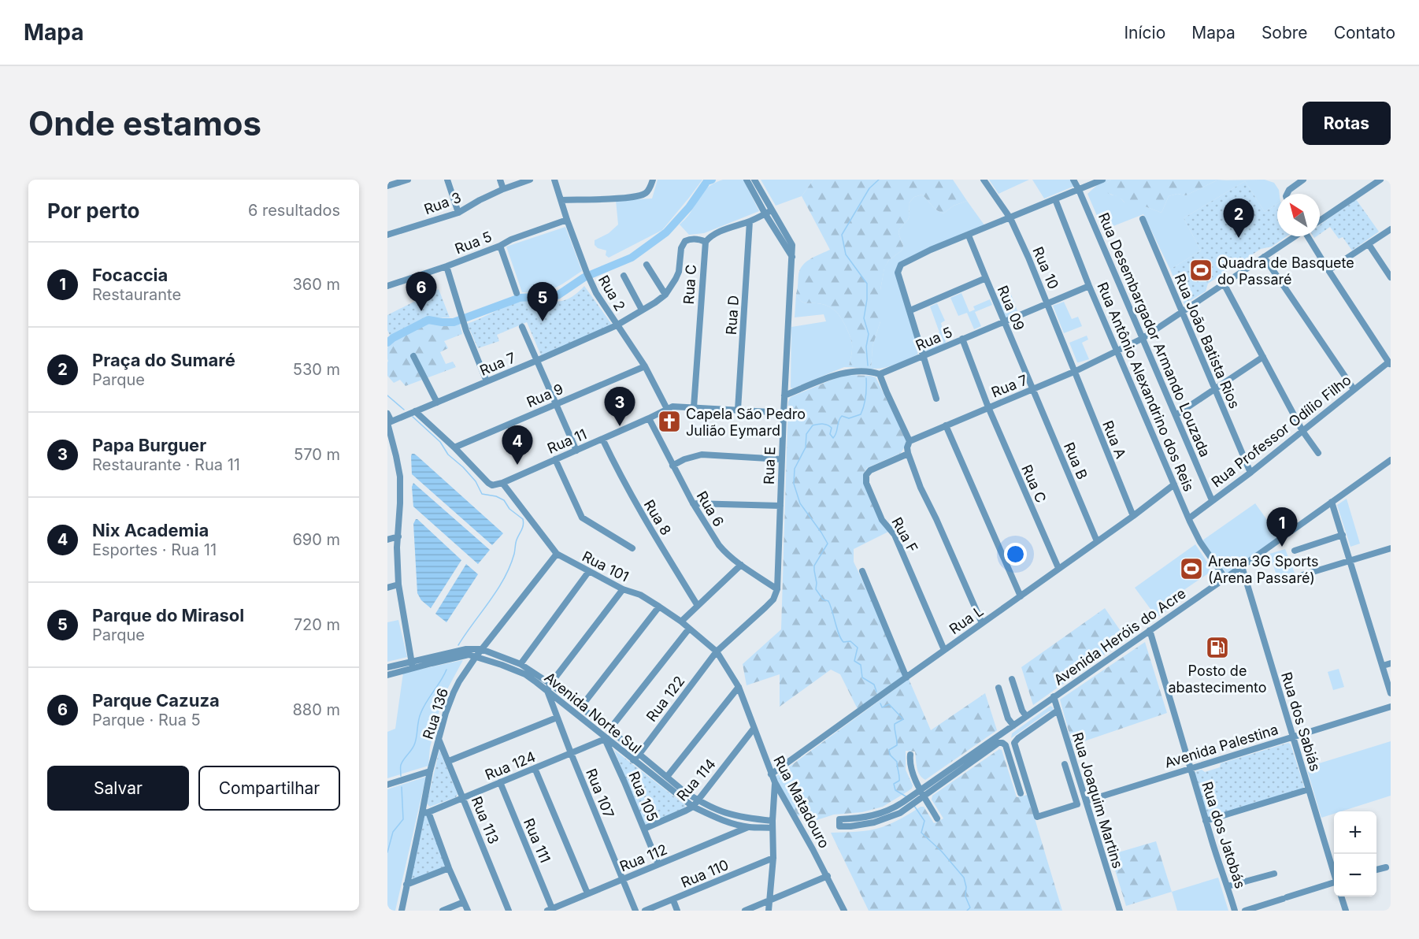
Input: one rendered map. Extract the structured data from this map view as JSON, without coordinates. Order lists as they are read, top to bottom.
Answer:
{
  "streets": {
    "street": [
      "Rua 3",
      "Rua 5",
      "Rua 10",
      "Rua C",
      "Rua 2",
      "Rua 09",
      "Rua D",
      "Rua Desembargador Armando Louzada",
      "Rua João Batista Rios",
      "Rua 7",
      "Rua Antônio Alexandrino dos Reis",
      "Rua 9",
      "Rua Professor Odílio Filho",
      "Rua A",
      "Rua 11",
      "Rua B",
      "Rua E",
      "Rua 6",
      "Rua 8",
      "Rua F",
      "Rua 101",
      "Rua L",
      "Avenida Heróis do Acre",
      "Rua 122",
      "Avenida Norte Sul",
      "Rua 136",
      "Rua dos Sabiás",
      "Avenida Palestina",
      "Rua 124",
      "Rua 114",
      "Rua 107",
      "Rua 105",
      "Rua Joaquim Martins",
      "Rua Matadouro",
      "Rua 113",
      "Rua dos Jatobás",
      "Rua 111",
      "Rua 112",
      "Rua 110"
    ]
  },
  "crossings": [
    ["Rua 5", "Rua 10"],
    ["Rua 5", "Rua 2"],
    ["Rua 5", "Rua 09"],
    ["Rua 5", "Rua Antônio Alexandrino dos Reis"],
    ["Rua 5", "Rua E"],
    ["Rua 10", "Rua 7"],
    ["Rua 10", "Rua A"],
    ["Rua C", "Rua 7"],
    ["Rua C", "Rua L"],
    ["Rua 2", "Rua 7"],
    ["Rua 2", "Rua 9"],
    ["Rua 2", "Rua 11"],
    ["Rua 09", "Rua 7"],
    ["Rua 09", "Rua B"],
    ["Rua Desembargador Armando Louzada", "Rua 7"],
    ["Rua Desembargador Armando Louzada", "Rua Professor Odílio Filho"],
    ["Rua João Batista Rios", "Rua 7"],
    ["Rua João Batista Rios", "Rua Professor Odílio Filho"],
    ["Rua 7", "Rua Antônio Alexandrino dos Reis"],
    ["Rua 7", "Rua A"],
    ["Rua 7", "Rua B"],
    ["Rua Antônio Alexandrino dos Reis", "Rua Professor Odílio Filho"],
    ["Rua Antônio Alexandrino dos Reis", "Rua L"],
    ["Rua Antônio Alexandrino dos Reis", "Avenida Heróis do Acre"],
    ["Rua A", "Rua L"],
    ["Rua 11", "Rua 6"],
    ["Rua 11", "Rua 8"],
    ["Rua 11", "Rua 101"],
    ["Rua B", "Rua L"],
    ["Rua E", "Rua 6"],
    ["Rua E", "Rua 122"],
    ["Rua 6", "Rua 122"],
    ["Rua F", "Rua L"],
    ["Rua 101", "Rua 122"],
    ["Rua 101", "Rua 136"],
    ["Rua 101", "Rua Matadouro"],
    ["Rua L", "Rua Matadouro"],
    ["Avenida Heróis do Acre", "Rua dos Sabiás"],
    ["Avenida Heróis do Acre", "Rua Joaquim Martins"],
    ["Avenida Heróis do Acre", "Rua dos Jatobás"],
    ["Rua 122", "Avenida Norte Sul"],
    ["Rua 122", "Rua Matadouro"],
    ["Avenida Norte Sul", "Rua 136"],
    ["Avenida Norte Sul", "Rua 124"],
    ["Avenida Norte Sul", "Rua 114"],
    ["Avenida Norte Sul", "Rua 107"],
    ["Avenida Norte Sul", "Rua 105"],
    ["Avenida Norte Sul", "Rua 112"],
    ["Rua 136", "Rua 124"],
    ["Rua 136", "Rua 113"],
    ["Rua dos Sabiás", "Avenida Palestina"],
    ["Avenida Palestina", "Rua Joaquim Martins"],
    ["Avenida Palestina", "Rua dos Jatobás"],
    ["Rua 124", "Rua 107"],
    ["Rua 124", "Rua 105"],
    ["Rua 124", "Rua 113"],
    ["Rua 124", "Rua 111"],
    ["Rua 114", "Rua 105"],
    ["Rua 114", "Rua Matadouro"],
    ["Rua 107", "Rua 112"],
    ["Rua 105", "Rua 112"],
    ["Rua 111", "Rua 112"]
  ],
  "places": {
    "sports": ["Quadra de Basquete do Passaré", "Arena 3G Sports (Arena Passaré)"],
    "church": ["Capela São Pedro Julião Eymard"],
    "fuel station": ["Posto de abastecimento"]
  },
  "north": "top left",
  "page": {
    "header": "Mapa",
    "nav": [
      "Início",
      "Mapa",
      "Sobre",
      "Contato"
    ],
    "buttons": [
      "Rotas",
      ["Salvar", "Compartilhar"]
    ],
    "title": "Onde estamos",
    "heading": ["Por perto", "6 resultados"],
    "pins": [
      "2",
      "6",
      "5",
      "3",
      "4",
      "1"
    ],
    "list": [
      {
        "mark": "1",
        "name": "Focaccia",
        "note": "Restaurante",
        "value": "360 m"
      },
      {
        "mark": "2",
        "name": "Praça do Sumaré",
        "note": "Parque",
        "value": "530 m"
      },
      {
        "mark": "3",
        "name": "Papa Burguer",
        "note": "Restaurante · Rua 11",
        "value": "570 m"
      },
      {
        "mark": "4",
        "name": "Nix Academia",
        "note": "Esportes · Rua 11",
        "value": "690 m"
      },
      {
        "mark": "5",
        "name": "Parque do Mirasol",
        "note": "Parque",
        "value": "720 m"
      },
      {
        "mark": "6",
        "name": "Parque Cazuza",
        "note": "Parque · Rua 5",
        "value": "880 m"
      }
    ],
    "map_buttons": ["+", "−"]
  }
}
